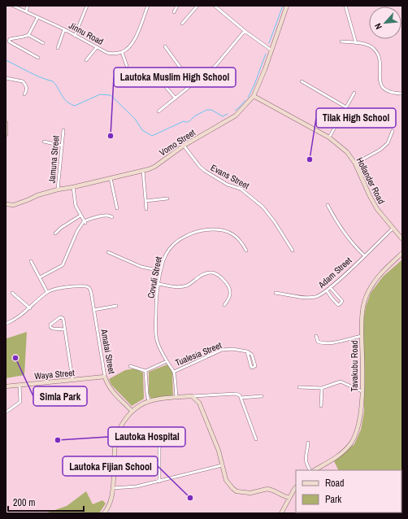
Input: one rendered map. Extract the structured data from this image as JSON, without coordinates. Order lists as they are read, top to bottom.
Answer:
{
  "streets": {
    "main road": [
      "Vomo Street",
      "Hollander Road",
      "Amatai Street",
      "Tavakubu Road",
      "Waya Street"
    ],
    "street": [
      "Jinnu Road",
      "Jamuna Street",
      "Evans Street",
      "Adam Street",
      "Covuli Street",
      "Tualesia Street"
    ]
  },
  "crossings": [
    ["Vomo Street", "Jamuna Street"],
    ["Vomo Street", "Evans Street"],
    ["Vomo Street", "Hollander Road"],
    ["Hollander Road", "Adam Street"],
    ["Covuli Street", "Tualesia Street"],
    ["Amatai Street", "Waya Street"]
  ],
  "places": [
    "Lautoka Muslim High School",
    "Tilak High School",
    "Simla Park",
    "Lautoka Hospital",
    "Lautoka Fijian School"
  ],
  "legend": ["Road", "Park"],
  "scale_bar": "200 m",
  "north": "bottom left"
}
